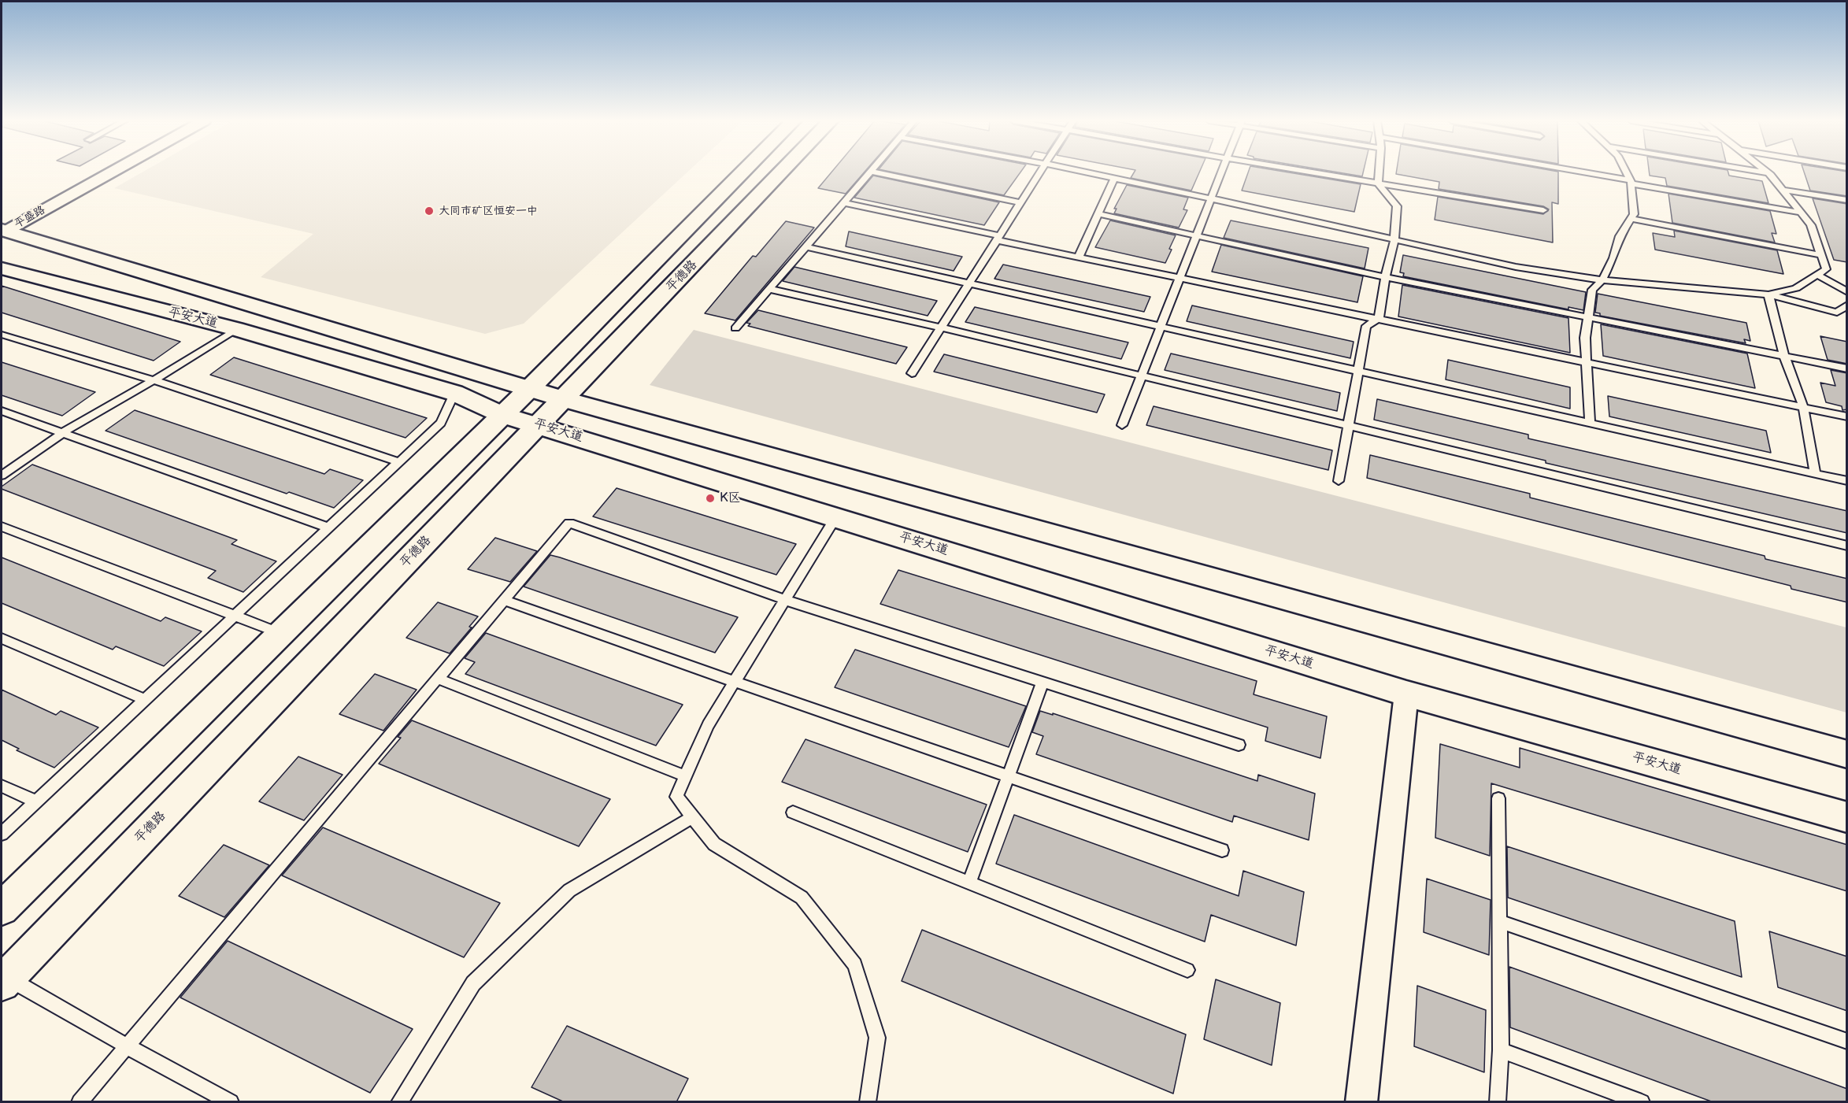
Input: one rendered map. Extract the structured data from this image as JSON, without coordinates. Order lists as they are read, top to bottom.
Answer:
{
  "streets": {
    "main road": ["平德路", "平安大道"],
    "street": ["平盛路"]
  },
  "crossings": [
    ["平德路", "平安大道"]
  ],
  "places": ["大同市矿区恒安一中", "K区"]
}
